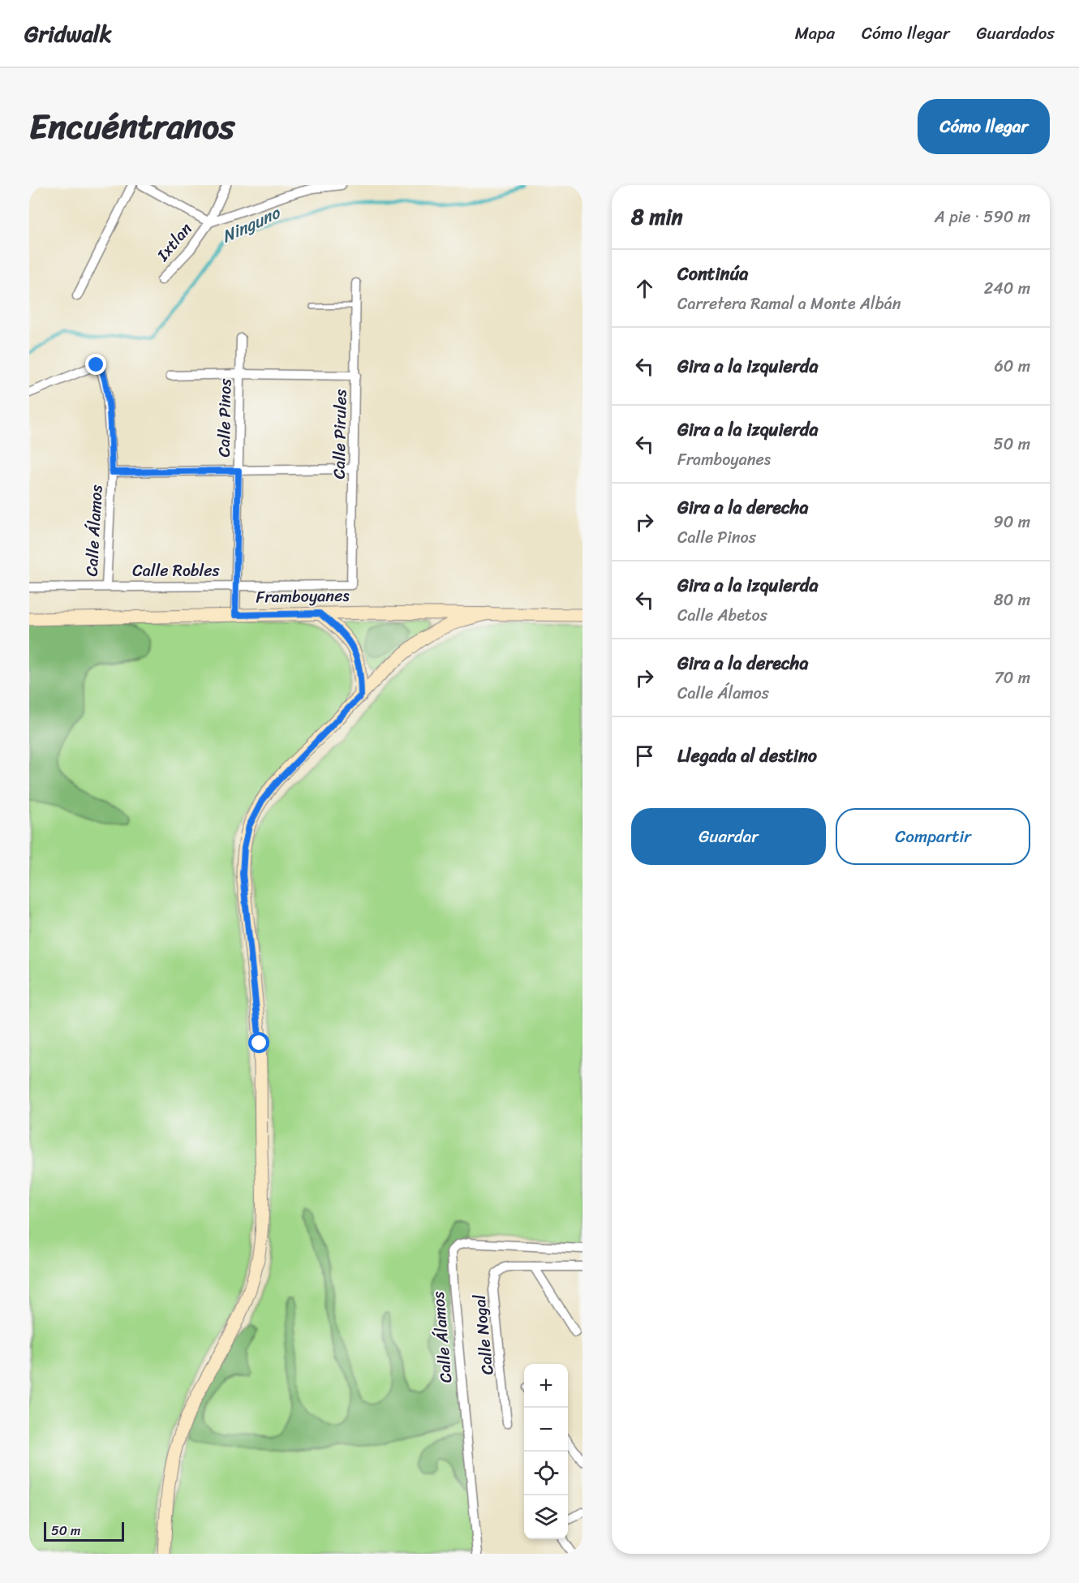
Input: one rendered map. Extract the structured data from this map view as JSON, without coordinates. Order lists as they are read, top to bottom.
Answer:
{
  "streets": {
    "street": [
      "Ixtlan",
      "Calle Pinos",
      "Calle Pirules",
      "Calle Álamos",
      "Calle Robles",
      "Framboyanes",
      "Calle Nogal"
    ]
  },
  "crossings": [
    ["Calle Pinos", "Calle Robles"],
    ["Calle Pinos", "Framboyanes"],
    ["Calle Pirules", "Calle Robles"],
    ["Calle Álamos", "Calle Robles"]
  ],
  "water": ["Ninguno"],
  "scale_bar": "50 m",
  "page": {
    "header": "Gridwalk",
    "nav": ["Mapa", "Cómo llegar", "Guardados"],
    "title": "Encuéntranos",
    "buttons": [
      "Cómo llegar",
      ["Guardar", "Compartir"]
    ],
    "heading": ["8 min", "A pie · 590 m"],
    "list": [
      ["Continúa", "Carretera Ramal a Monte Albán", "240 m"],
      ["Gira a la izquierda", "60 m"],
      ["Gira a la izquierda", "Framboyanes", "50 m"],
      ["Gira a la derecha", "Calle Pinos", "90 m"],
      ["Gira a la izquierda", "Calle Abetos", "80 m"],
      ["Gira a la derecha", "Calle Álamos", "70 m"],
      "Llegada al destino"
    ],
    "map_buttons": ["+", "−"],
    "scale": "50 m"
  }
}
